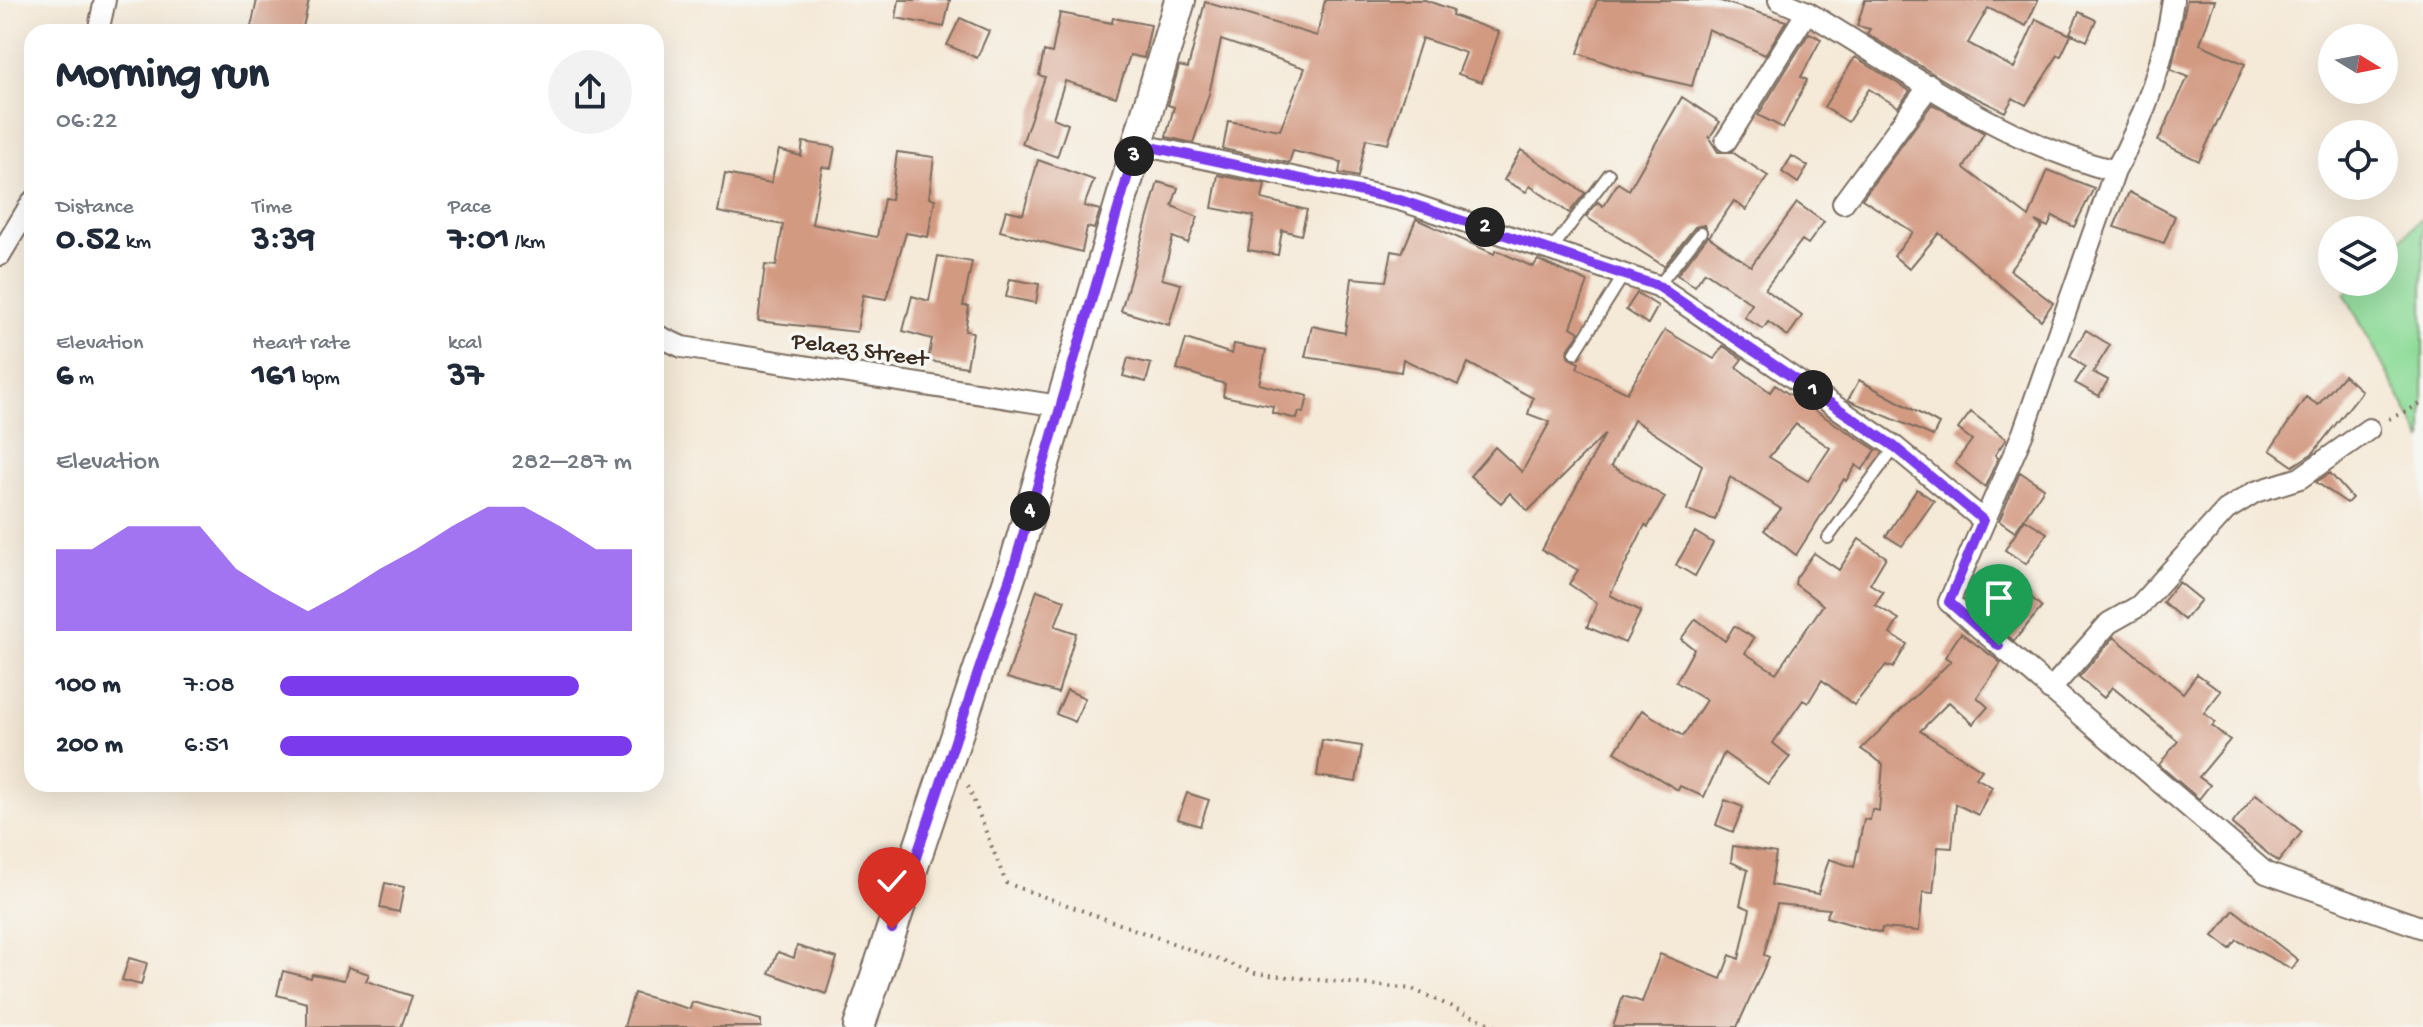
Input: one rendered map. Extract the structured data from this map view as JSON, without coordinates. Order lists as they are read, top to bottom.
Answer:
{
  "streets": {
    "street": ["Pelaez Street"]
  },
  "north": "right",
  "page": {
    "heading": ["Morning run", "06:22"],
    "pins": [
      "3",
      "2",
      "1",
      "4"
    ],
    "stats": [
      ["Distance", "0.52 km"],
      ["Time", "3:39"],
      ["Pace", "7:01 /km"],
      ["Elevation", "6 m"],
      ["Heart rate", "161 bpm"],
      ["kcal", "37"]
    ],
    "chart": ["Elevation", "282–287 m"],
    "list": [
      {
        "name": "100 m",
        "note": "7:08"
      },
      {
        "name": "200 m",
        "note": "6:51"
      }
    ]
  }
}
